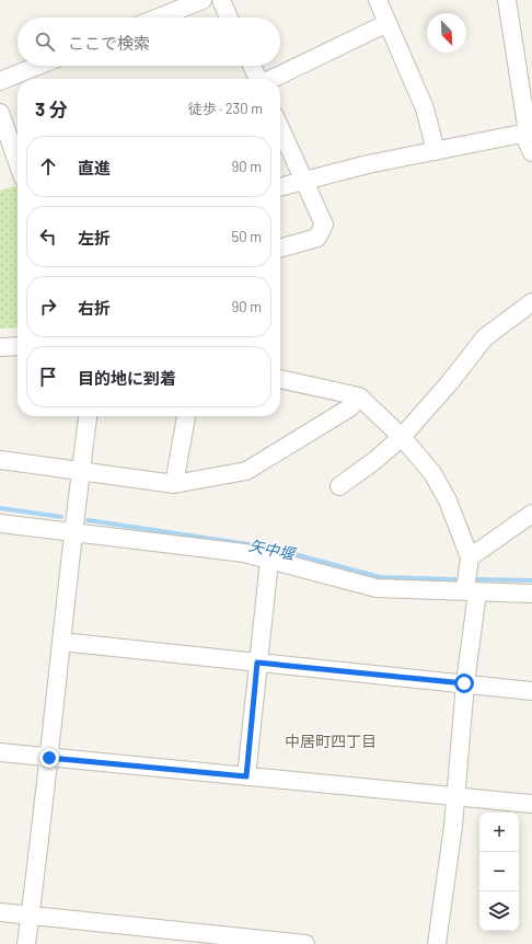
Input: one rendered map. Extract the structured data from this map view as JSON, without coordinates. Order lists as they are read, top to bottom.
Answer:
{
  "districts": ["中居町四丁目"],
  "water": ["矢中堰"],
  "north": "bottom right",
  "page": {
    "search": "ここで検索",
    "heading": ["3 分", "徒歩 · 230 m"],
    "list": [
      ["直進", "90 m"],
      ["左折", "50 m"],
      ["右折", "90 m"],
      "目的地に到着"
    ],
    "map_buttons": ["+", "−"]
  }
}
